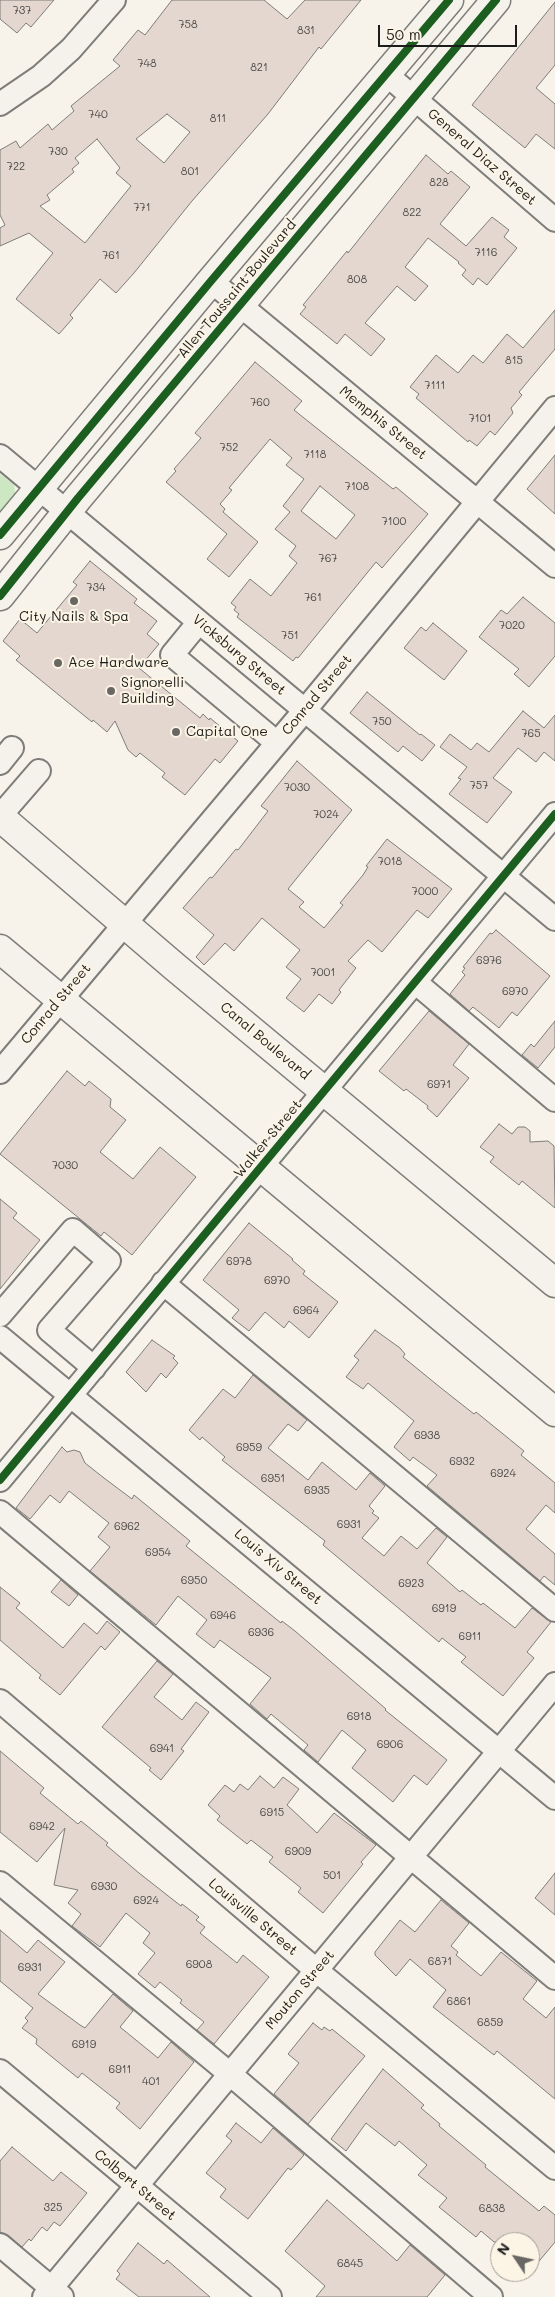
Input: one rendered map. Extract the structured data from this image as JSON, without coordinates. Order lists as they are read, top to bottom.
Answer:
{
  "streets": {
    "main road": ["Allen Toussaint Boulevard", "Canal Boulevard"],
    "street": [
      "General Diaz Street",
      "Memphis Street",
      "Vicksburg Street",
      "Conrad Street",
      "Walker Street",
      "Louis Xiv Street",
      "Louisville Street",
      "Mouton Street",
      "Colbert Street"
    ]
  },
  "crossings": [
    ["General Diaz Street", "Allen Toussaint Boulevard"],
    ["Allen Toussaint Boulevard", "Memphis Street"],
    ["Allen Toussaint Boulevard", "Vicksburg Street"],
    ["Memphis Street", "Conrad Street"],
    ["Vicksburg Street", "Conrad Street"],
    ["Vicksburg Street", "Walker Street"],
    ["Conrad Street", "Canal Boulevard"],
    ["Canal Boulevard", "Walker Street"],
    ["Walker Street", "Louis Xiv Street"],
    ["Louis Xiv Street", "Mouton Street"],
    ["Louisville Street", "Mouton Street"],
    ["Mouton Street", "Colbert Street"]
  ],
  "places": [
    "City Nails & Spa",
    "Ace Hardware",
    "Signorelli Building",
    "Capital One"
  ],
  "house_numbers": [
    "737",
    "758",
    "831",
    "748",
    "821",
    "740",
    "811",
    "730",
    "722",
    "801",
    "828",
    "771",
    "822",
    "7116",
    "761",
    "808",
    "815",
    "7111",
    "760",
    "7101",
    "752",
    "7118",
    "7108",
    "7100",
    "767",
    "734",
    "761",
    "7020",
    "751",
    "750",
    "765",
    "757",
    "7030",
    "7024",
    "7018",
    "7000",
    "6976",
    "7001",
    "6970",
    "6971",
    "7030",
    "6978",
    "6970",
    "6964",
    "6938",
    "6959",
    "6932",
    "6924",
    "6951",
    "6935",
    "6931",
    "6962",
    "6954",
    "6950",
    "6923",
    "6919",
    "6946",
    "6936",
    "6911",
    "6918",
    "6906",
    "6941",
    "6915",
    "6942",
    "6909",
    "501",
    "6930",
    "6924",
    "6871",
    "6908",
    "6931",
    "6861",
    "6859",
    "6919",
    "6911",
    "401",
    "325",
    "6838",
    "6845"
  ],
  "scale_bar": "50 m",
  "north": "top left"
}
